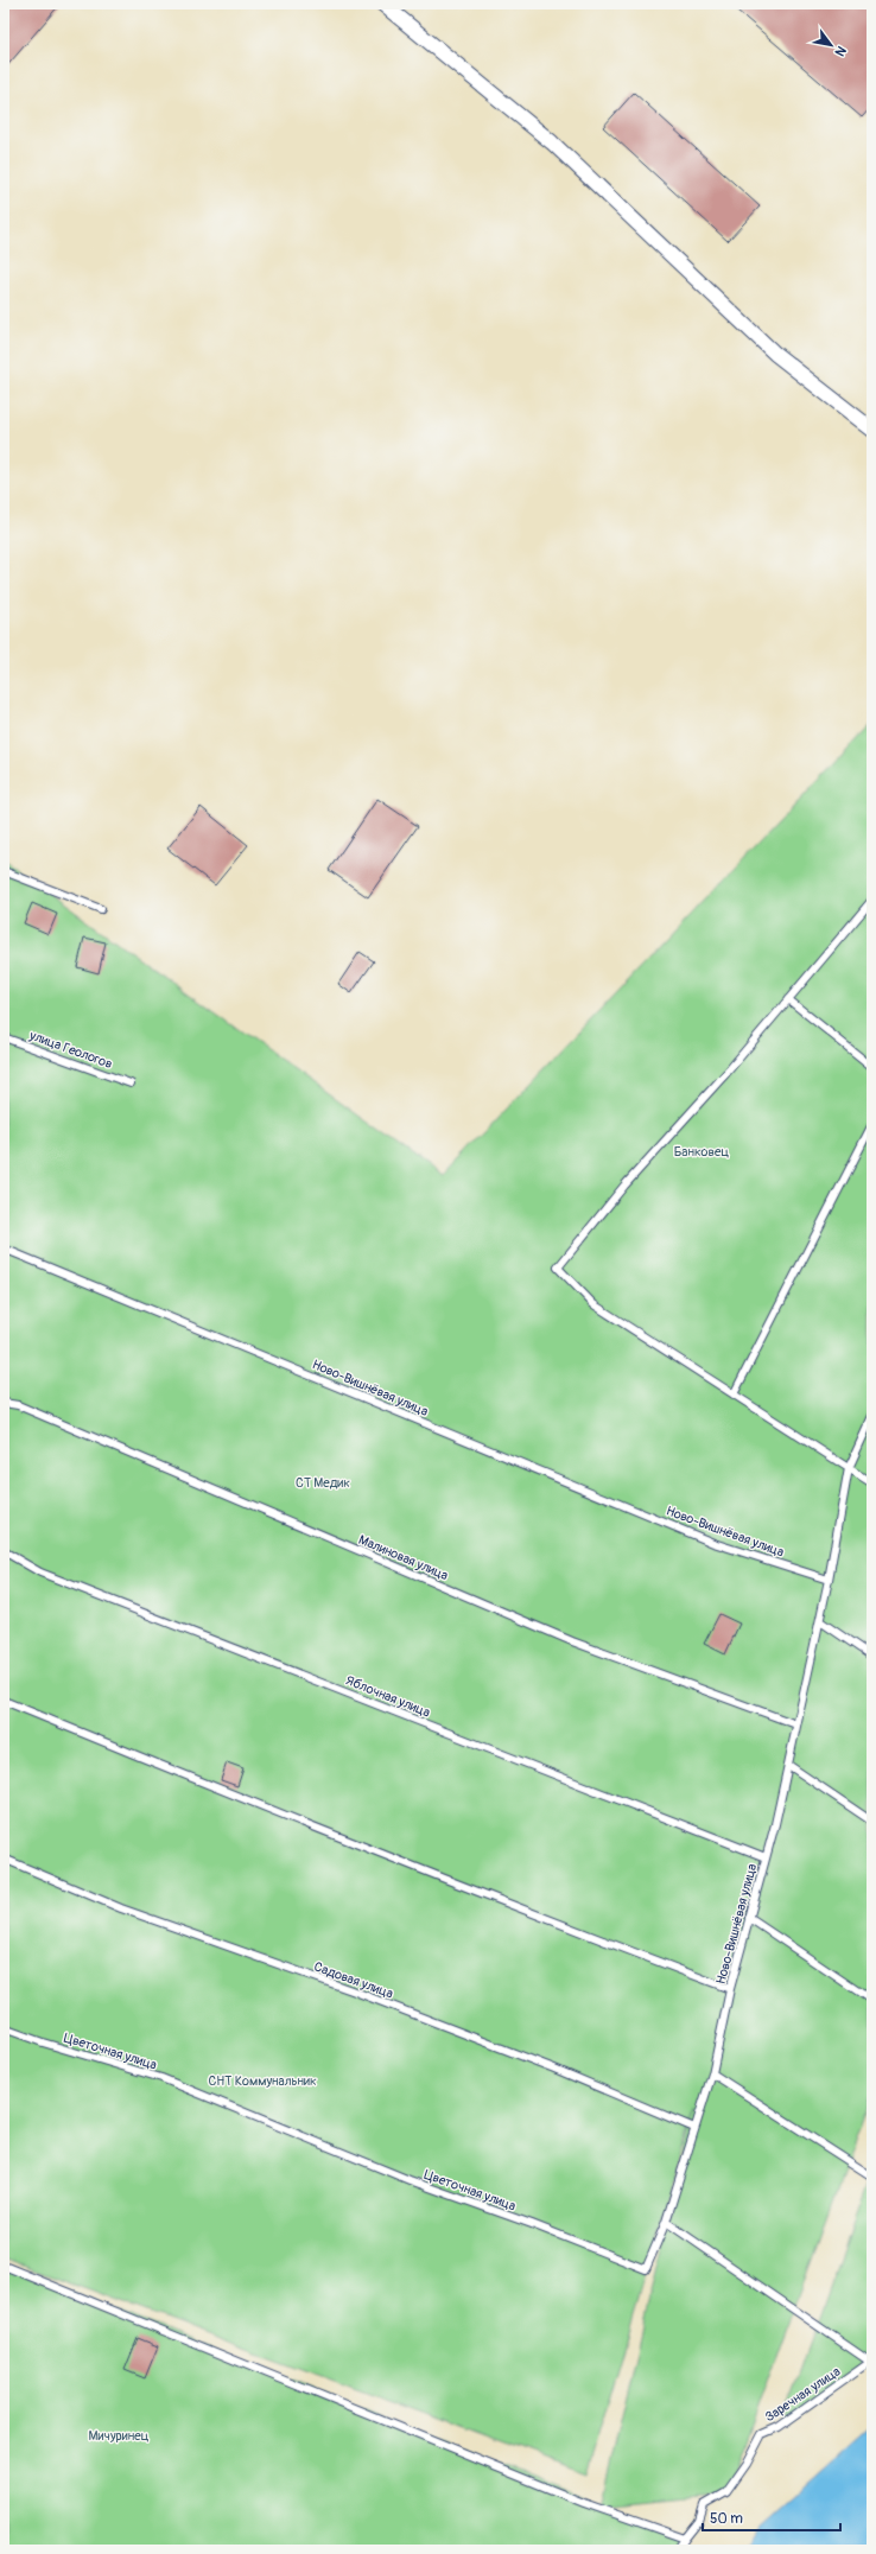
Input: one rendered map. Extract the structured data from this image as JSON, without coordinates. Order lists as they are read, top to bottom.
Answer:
{
  "streets": {
    "lane": [
      "улица Геологов",
      "Ново-Вишнёвая улица",
      "Малиновая улица",
      "Яблочная улица",
      "Садовая улица",
      "Цветочная улица",
      "Заречная улица"
    ]
  },
  "crossings": [
    ["Ново-Вишнёвая улица", "Малиновая улица"],
    ["Ново-Вишнёвая улица", "Яблочная улица"],
    ["Ново-Вишнёвая улица", "Садовая улица"],
    ["Ново-Вишнёвая улица", "Цветочная улица"]
  ],
  "parks": [
    "Банковец",
    "СТ Медик",
    "СНТ Коммунальник",
    "Мичуринец"
  ],
  "scale_bar": "50 m",
  "north": "bottom right"
}
